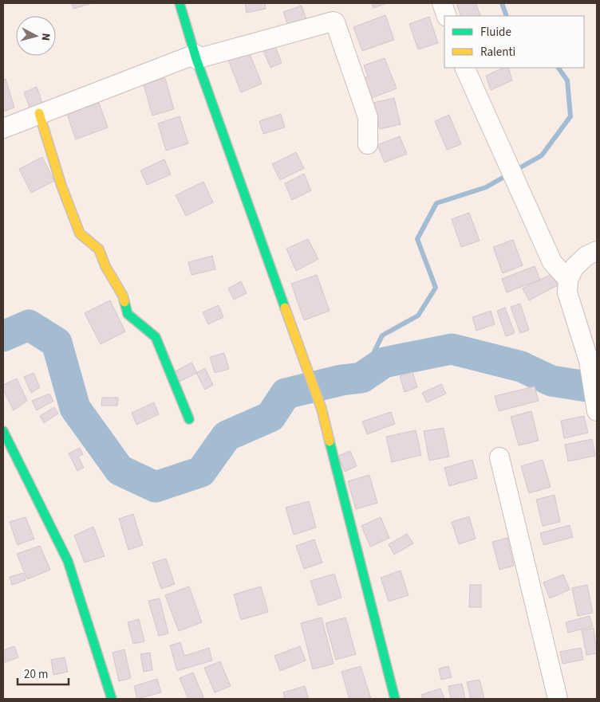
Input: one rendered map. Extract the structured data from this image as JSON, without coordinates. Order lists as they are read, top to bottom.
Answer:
{
  "legend": ["Fluide", "Ralenti"],
  "scale_bar": "20 m",
  "north": "right"
}
